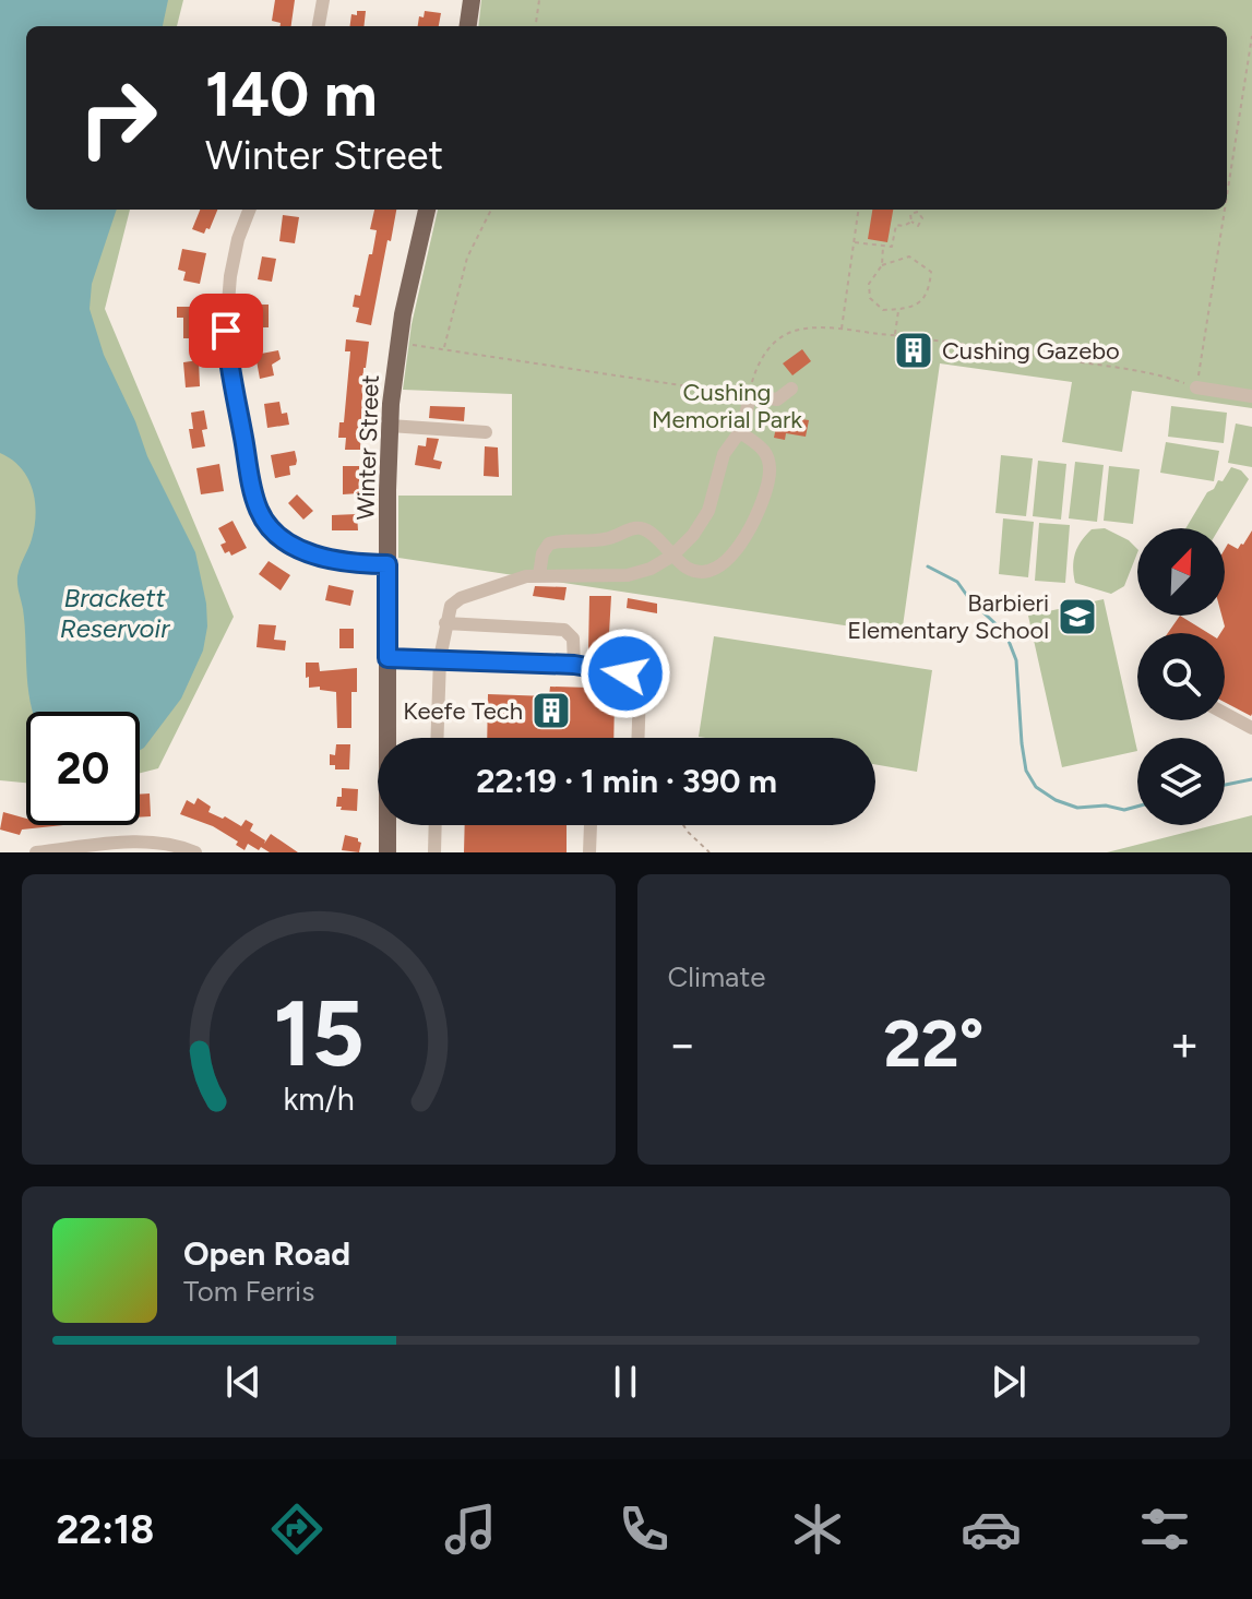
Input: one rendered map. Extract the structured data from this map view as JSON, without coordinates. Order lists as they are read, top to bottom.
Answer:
{
  "streets": {
    "main road": ["Winter Street"]
  },
  "water": ["Brackett Reservoir"],
  "parks": ["Cushing Memorial Park"],
  "places": {
    "building": ["Cushing Gazebo", "Keefe Tech"],
    "school or university": ["Barbieri Elementary School"]
  },
  "north": "top right",
  "page": {
    "turn": ["140 m", "Winter Street"],
    "limit": "20",
    "trip": "22:19 · 1 min · 390 m",
    "tile": "Climate",
    "heat": ["−", "22°", "+"],
    "song": ["Open Road", "Tom Ferris"],
    "tabs": "22:18",
    "gauge": ["15", "km/h"]
  }
}
